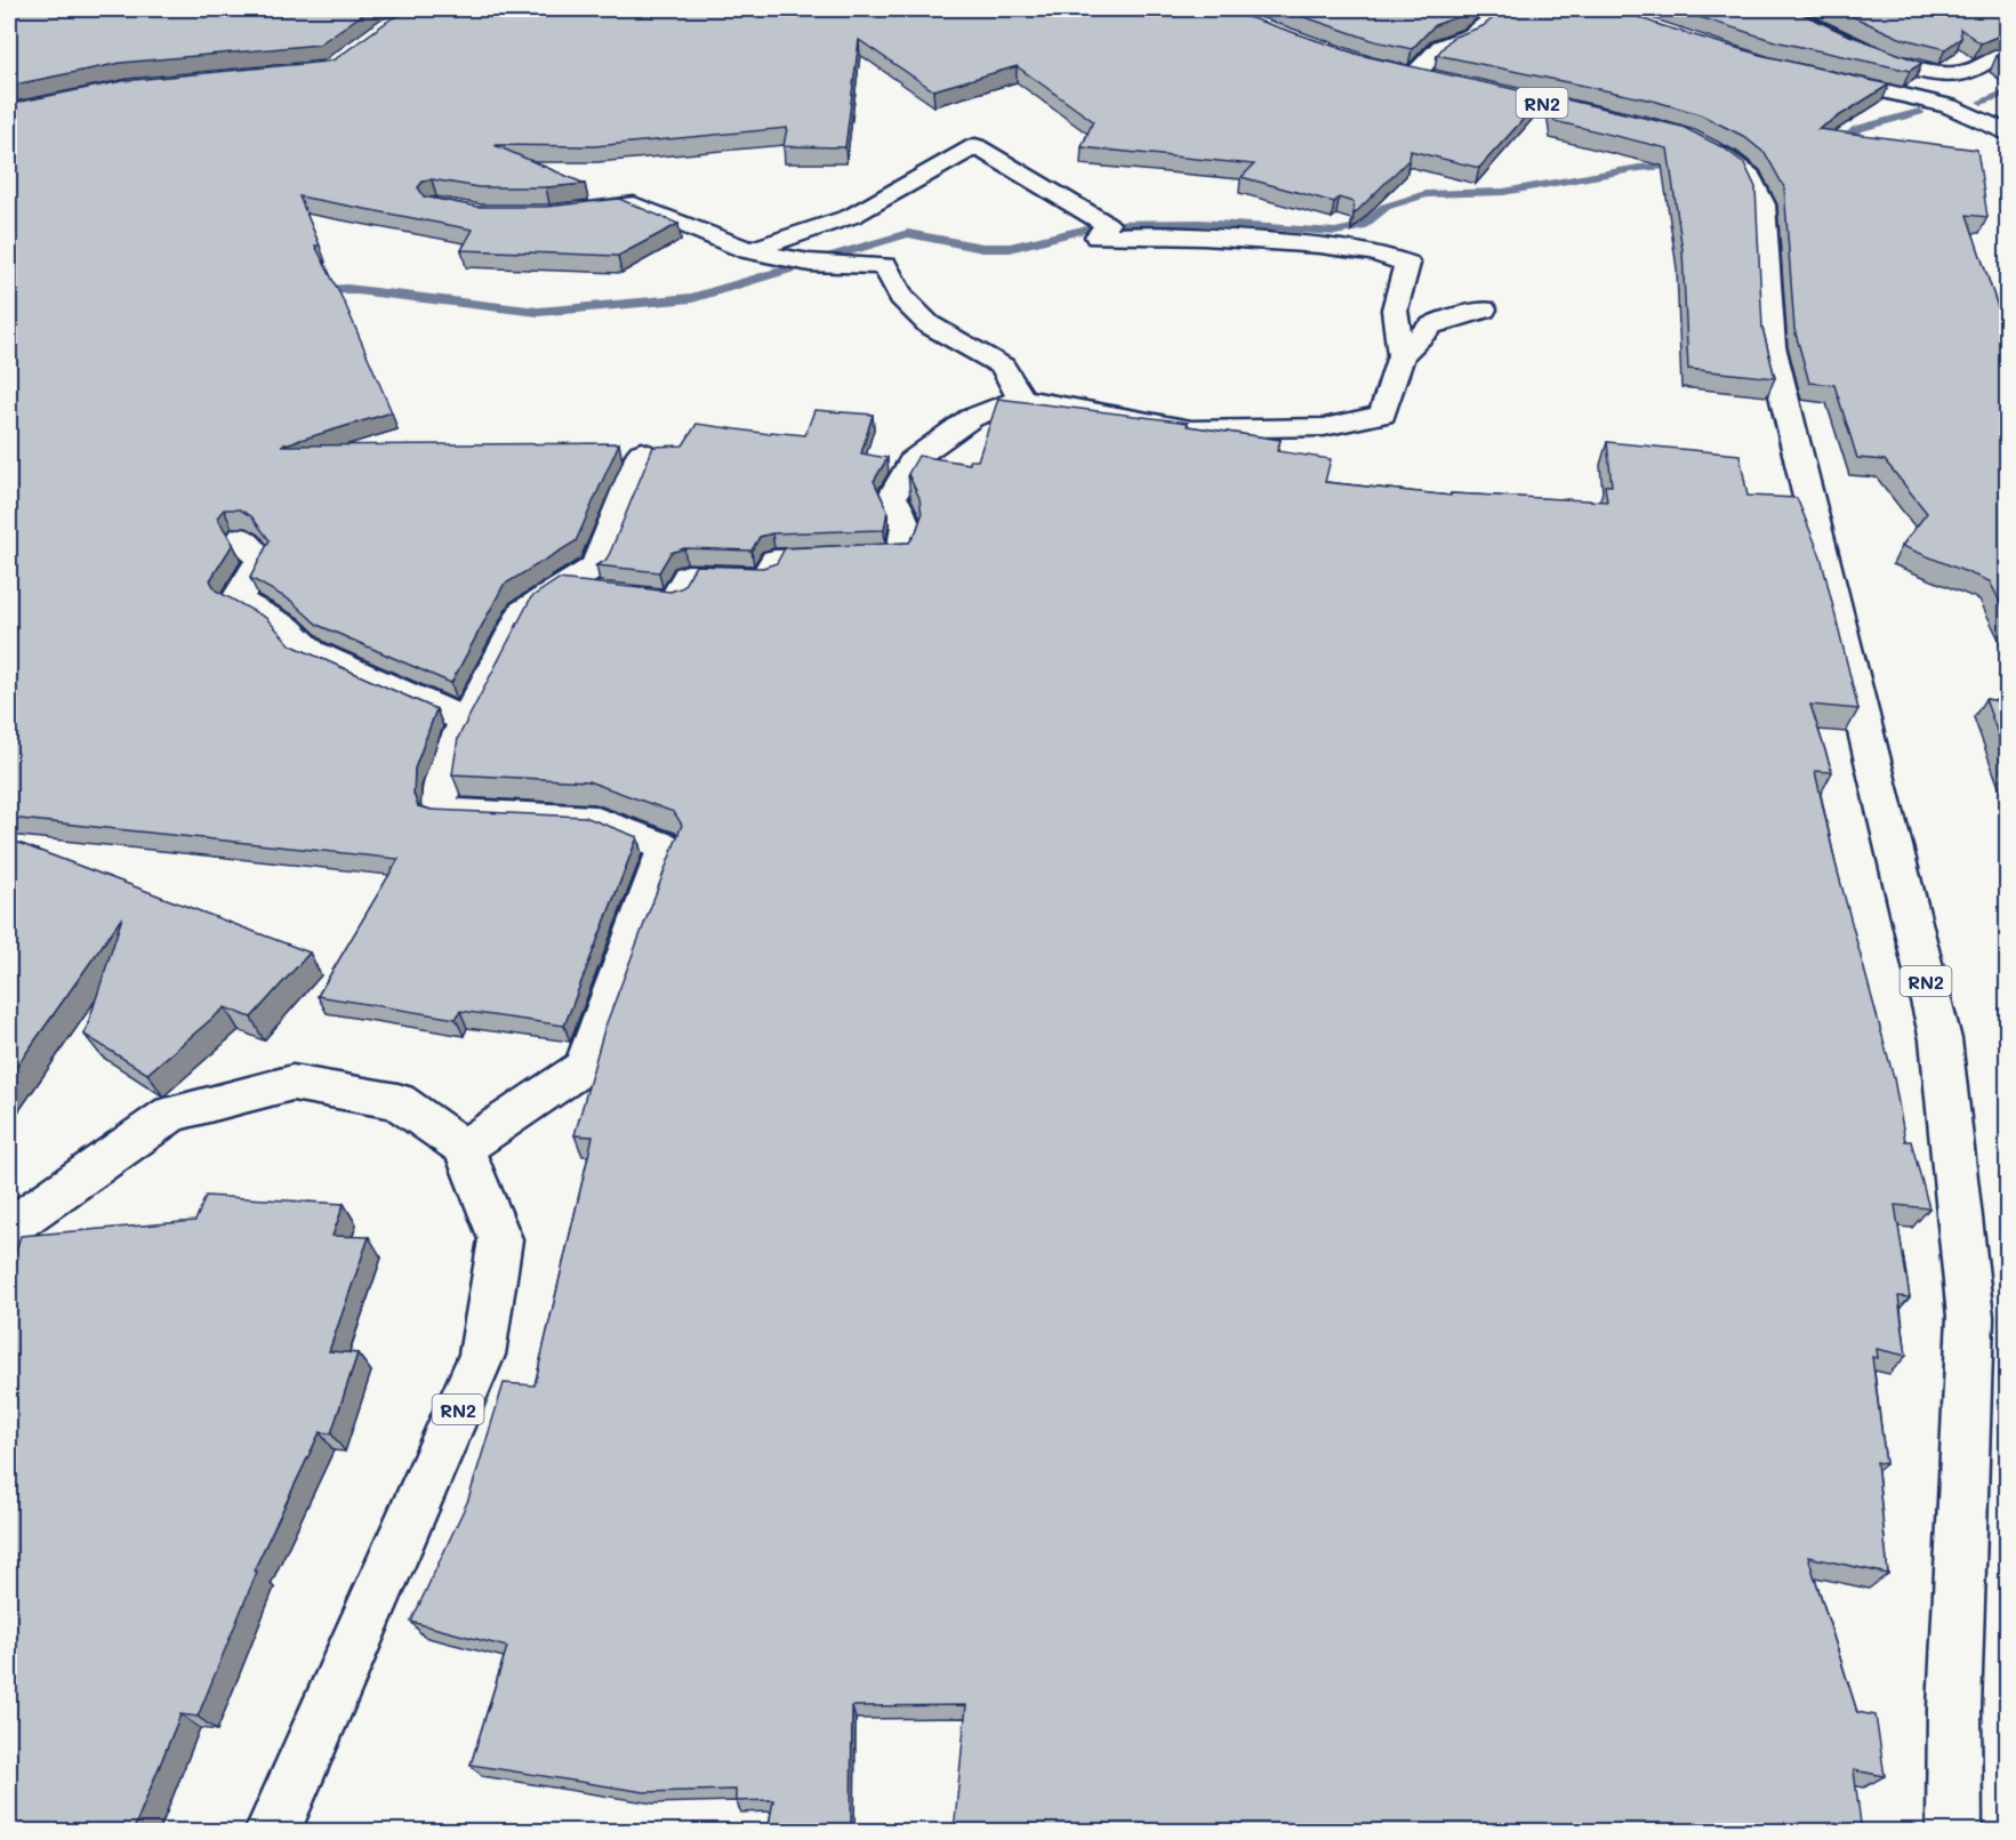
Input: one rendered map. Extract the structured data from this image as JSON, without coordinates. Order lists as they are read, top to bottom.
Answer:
{
  "streets": {
    "main road": ["RN2"]
  }
}
